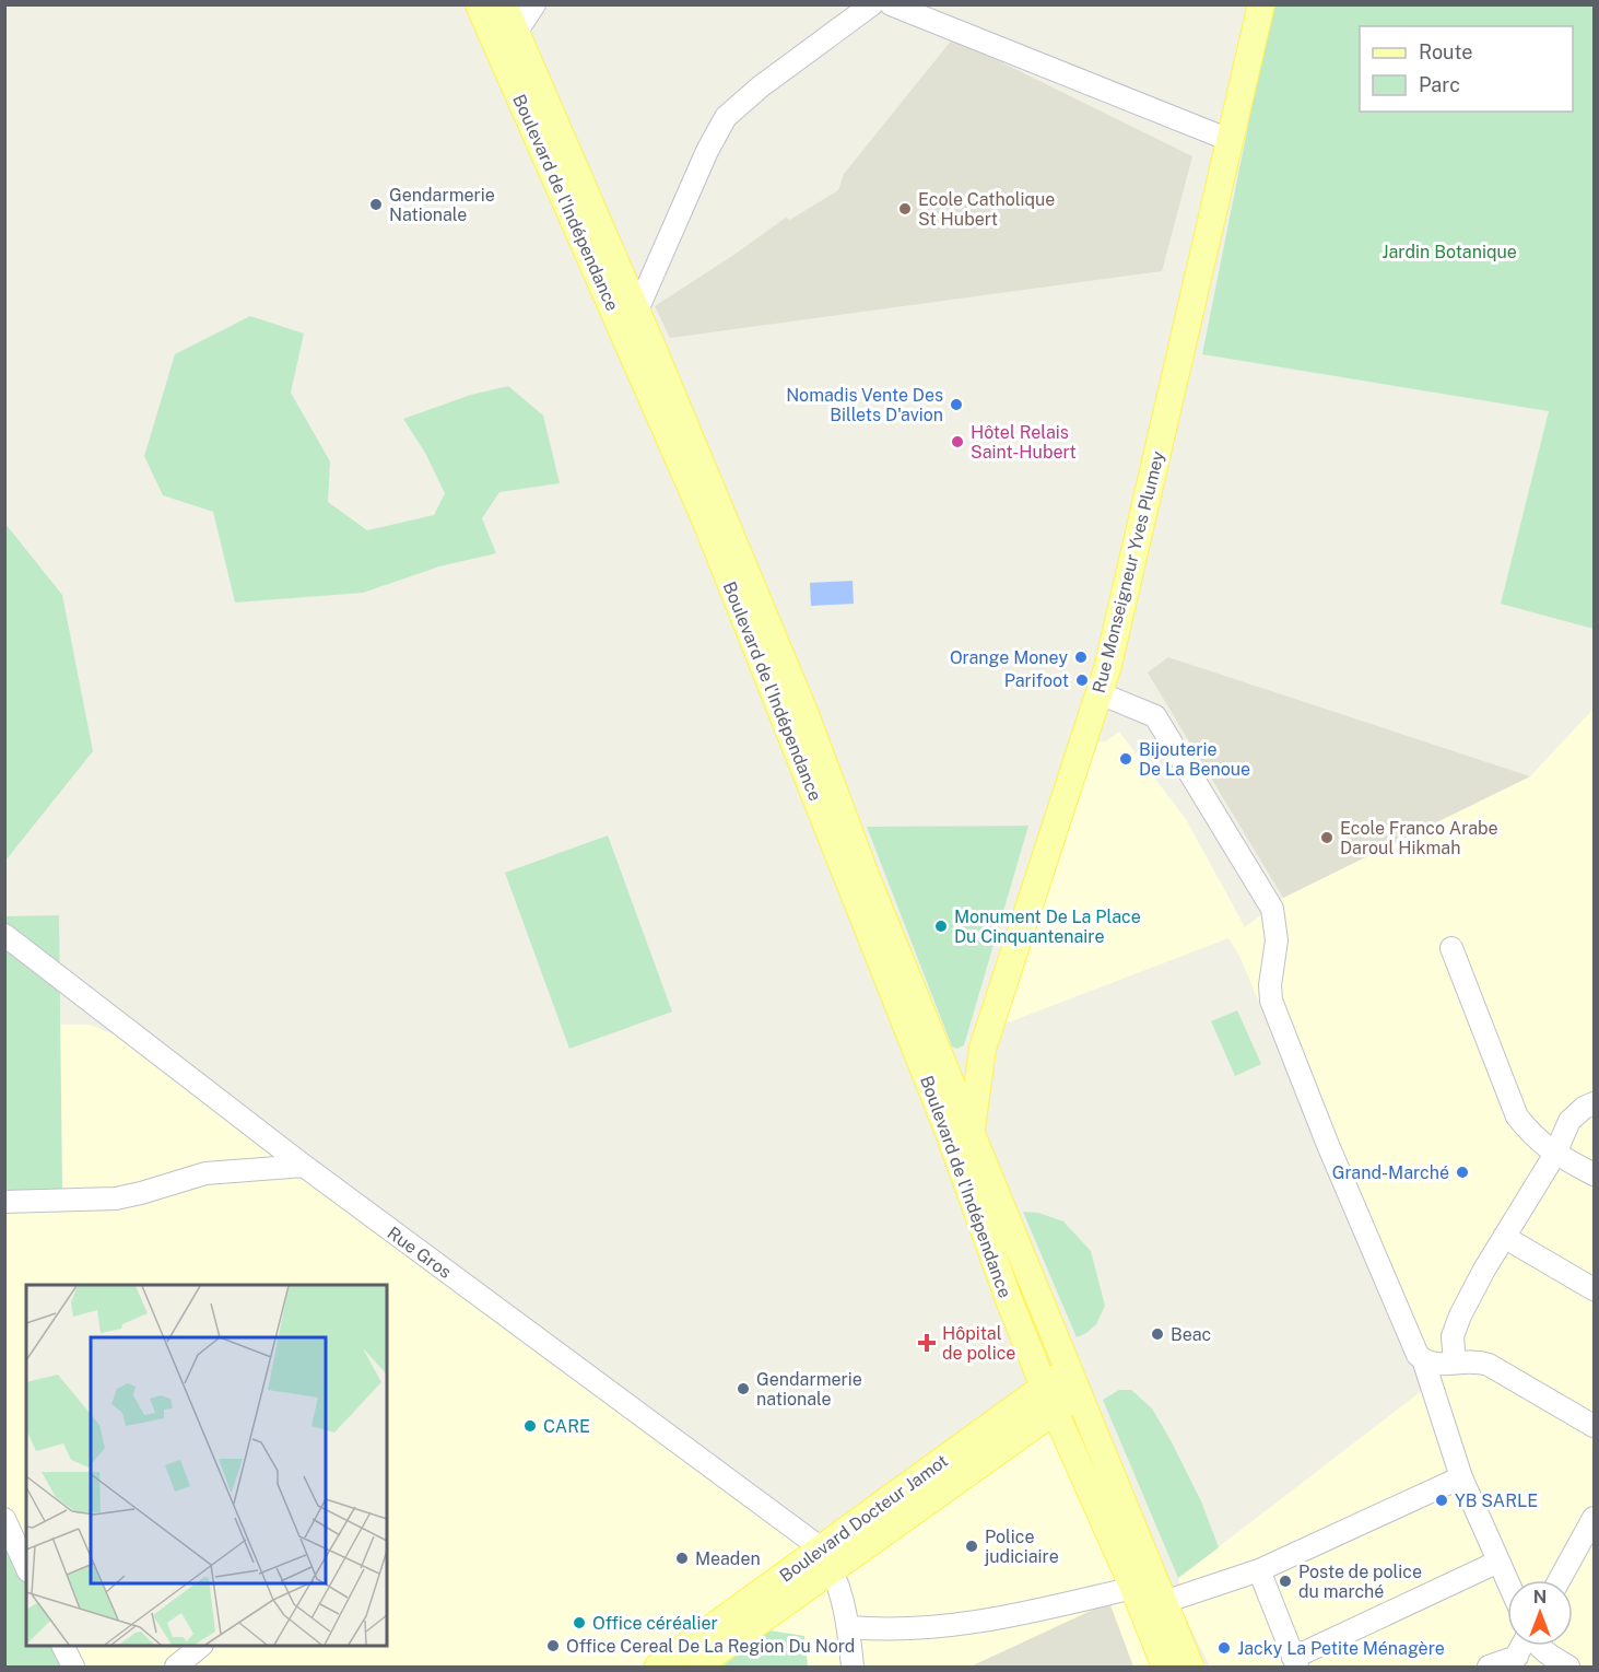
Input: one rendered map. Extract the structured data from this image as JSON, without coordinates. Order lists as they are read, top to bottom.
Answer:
{
  "streets": {
    "main road": ["Boulevard de l'Indépendance", "Rue Monseigneur Yves Plumey", "Boulevard Docteur Jamot"],
    "street": ["Rue Gros"]
  },
  "crossings": [
    ["Boulevard de l'Indépendance", "Rue Monseigneur Yves Plumey"],
    ["Boulevard de l'Indépendance", "Boulevard Docteur Jamot"],
    ["Rue Gros", "Boulevard Docteur Jamot"]
  ],
  "parks": ["Jardin Botanique"],
  "places": {
    "other": [
      "Gendarmerie Nationale",
      "Ecole Catholique St Hubert",
      "Nomadis Vente Des Billets D'avion",
      "Hôtel Relais Saint-Hubert",
      "Orange Money",
      "Parifoot",
      "Bijouterie De La Benoue",
      "Ecole Franco Arabe Daroul Hikmah",
      "Monument De La Place Du Cinquantenaire",
      "Grand-Marché",
      "Beac",
      "Gendarmerie nationale",
      "CARE",
      "YB SARLE",
      "Police judiciaire",
      "Meaden",
      "Poste de police du marché",
      "Office céréalier",
      "Office Cereal De La Region Du Nord",
      "Jacky La Petite Ménagère"
    ],
    "health": ["Hôpital de police"]
  },
  "legend": ["Route", "Parc"],
  "north": "top"
}
